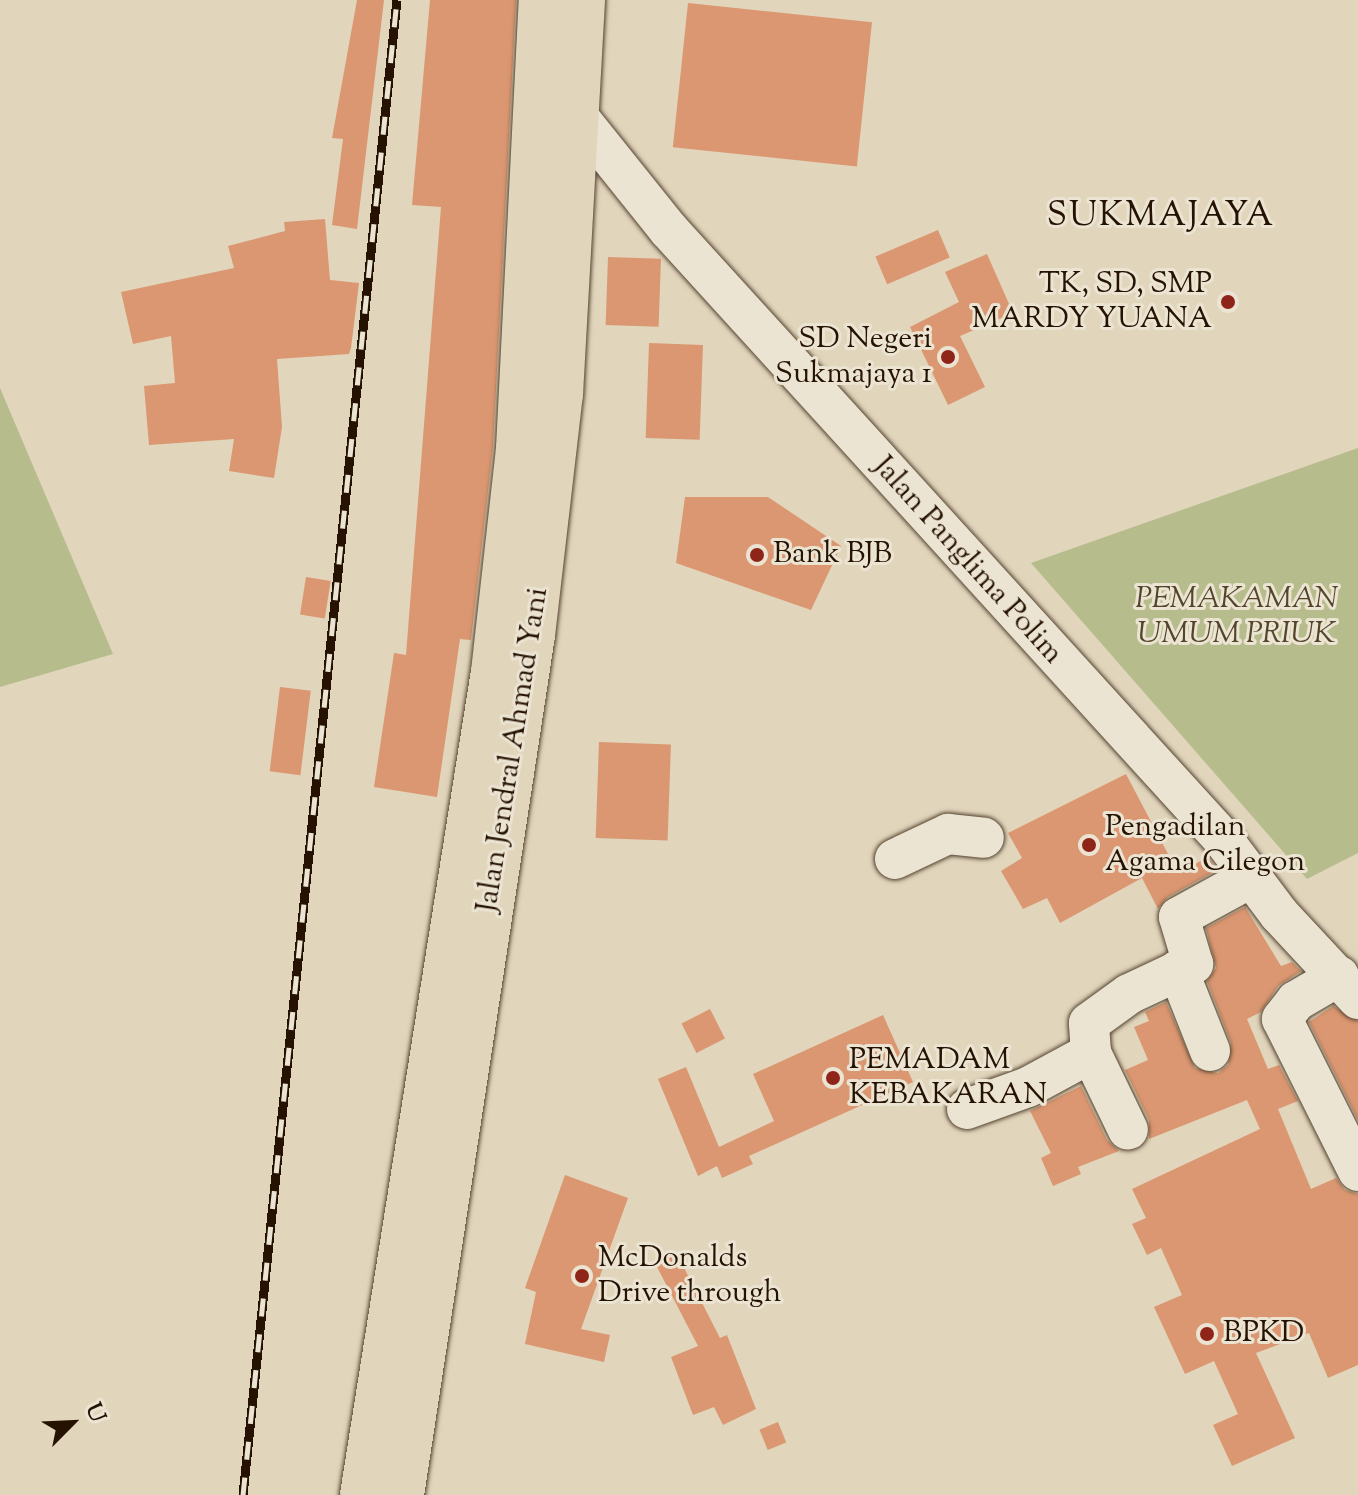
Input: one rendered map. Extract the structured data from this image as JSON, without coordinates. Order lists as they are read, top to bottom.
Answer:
{
  "streets": {
    "highway": ["Jalan Jendral Ahmad Yani"],
    "street": ["Jalan Panglima Polim"]
  },
  "crossings": [
    ["Jalan Panglima Polim", "Jalan Jendral Ahmad Yani"]
  ],
  "districts": ["SUKMAJAYA"],
  "parks": ["PEMAKAMAN UMUM PRIUK"],
  "places": [
    "TK, SD, SMP MARDY YUANA",
    "SD Negeri Sukmajaya 1",
    "Bank BJB",
    "Pengadilan Agama Cilegon",
    "PEMADAM KEBAKARAN",
    "McDonalds Drive through",
    "BPKD"
  ],
  "north": "top right"
}
